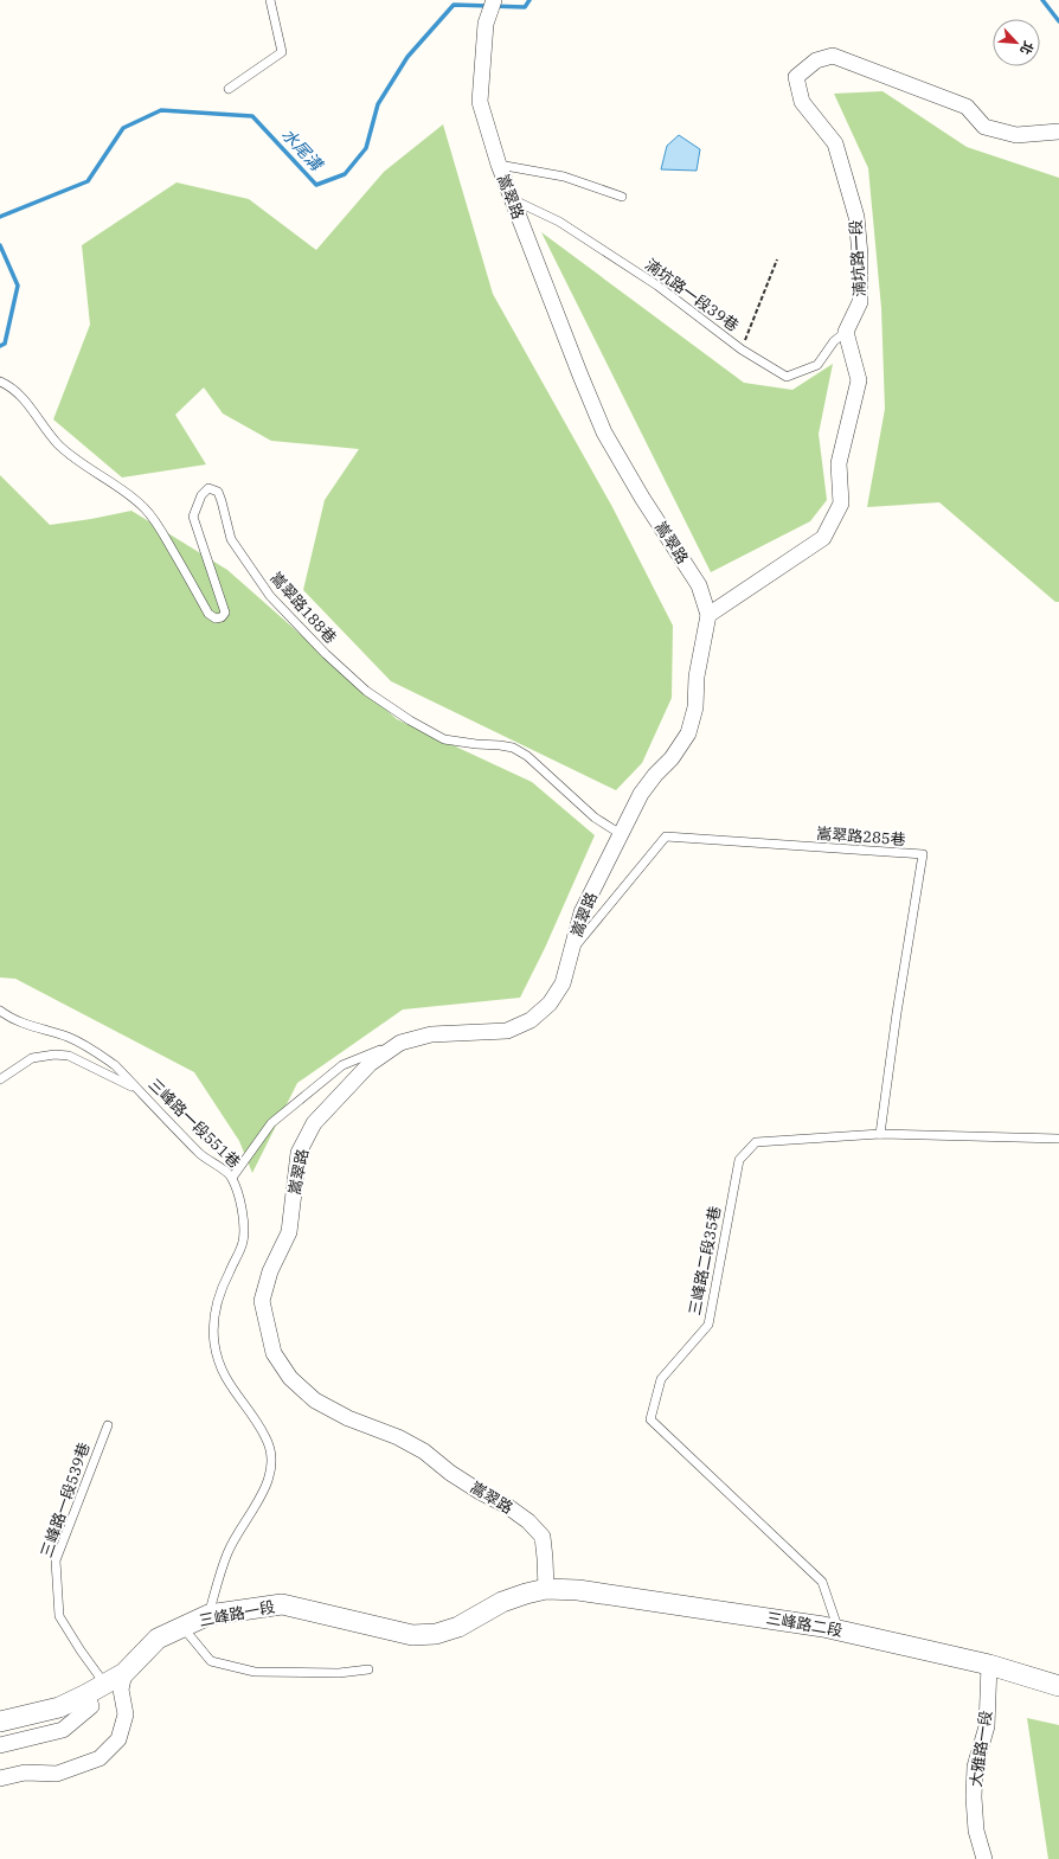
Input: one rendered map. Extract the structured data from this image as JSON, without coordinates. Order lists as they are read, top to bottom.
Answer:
{
  "streets": {
    "street": [
      "嵩翠路",
      "湳坑路一段",
      "三峰路一段",
      "三峰路二段",
      "大雅路一段"
    ],
    "lane": [
      "湳坑路一段39巷",
      "嵩翠路188巷",
      "嵩翠路285巷",
      "三峰路一段551巷",
      "三峰路二段35巷",
      "三峰路一段539巷"
    ]
  },
  "crossings": [
    ["嵩翠路", "湳坑路一段39巷"],
    ["嵩翠路", "嵩翠路188巷"],
    ["嵩翠路", "嵩翠路285巷"],
    ["嵩翠路", "三峰路一段"],
    ["嵩翠路", "三峰路二段"],
    ["湳坑路一段", "湳坑路一段39巷"],
    ["嵩翠路285巷", "三峰路二段35巷"],
    ["三峰路一段551巷", "三峰路一段"],
    ["三峰路二段35巷", "三峰路二段"],
    ["三峰路一段539巷", "三峰路一段"],
    ["三峰路一段", "三峰路二段"],
    ["三峰路二段", "大雅路一段"]
  ],
  "water": ["水尾溝"],
  "north": "bottom right"
}
